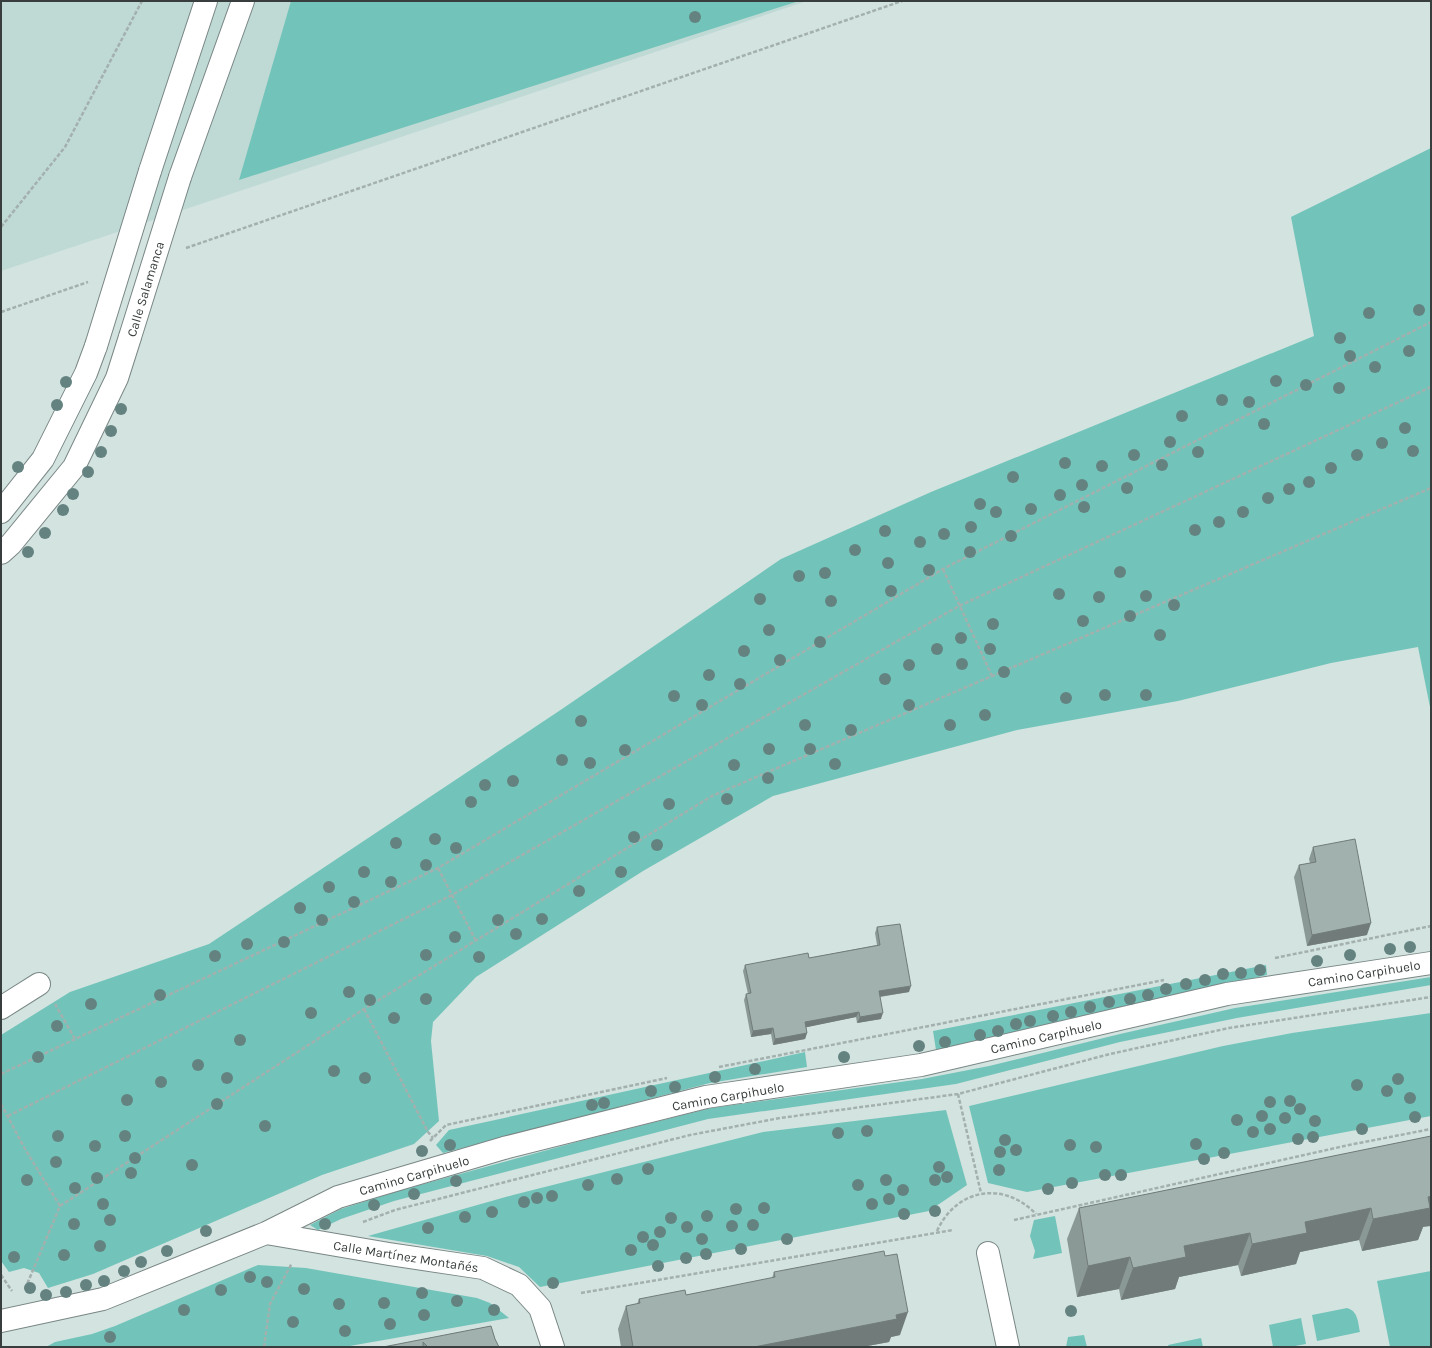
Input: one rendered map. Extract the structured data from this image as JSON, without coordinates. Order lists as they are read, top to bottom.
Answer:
{
  "streets": {
    "street": ["Calle Salamanca", "Camino Carpihuelo", "Calle Martínez Montañés"]
  },
  "crossings": [
    ["Camino Carpihuelo", "Calle Martínez Montañés"]
  ]
}
